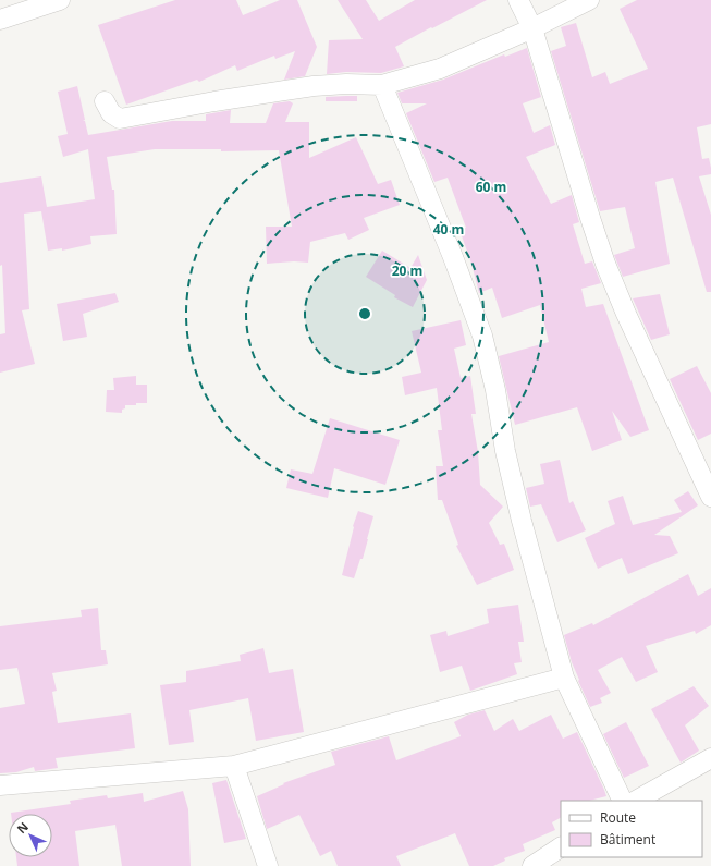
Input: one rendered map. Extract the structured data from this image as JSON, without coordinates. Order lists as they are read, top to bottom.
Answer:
{
  "legend": ["Route", "Bâtiment"],
  "north": "top left",
  "rings": ["60 m", "40 m", "20 m"]
}
